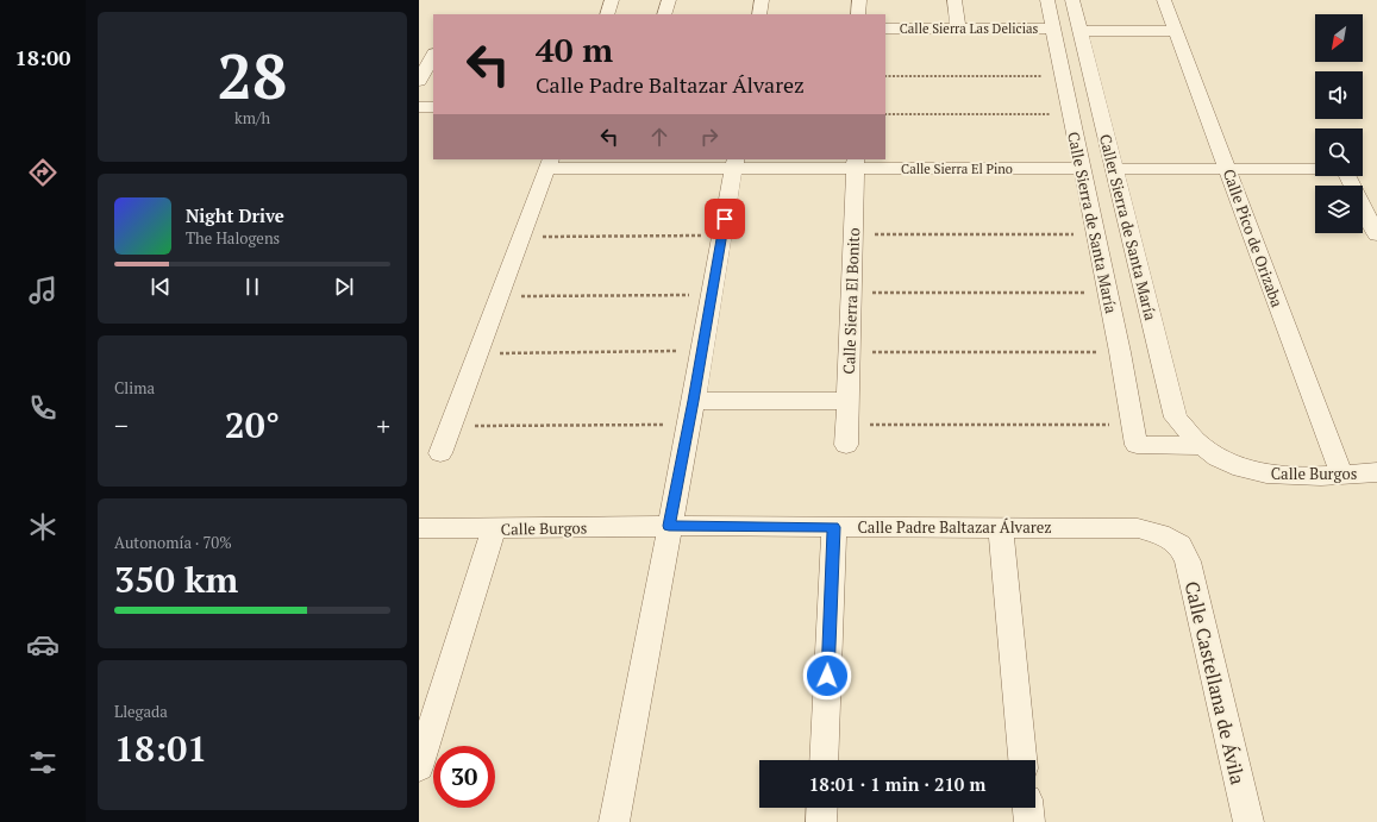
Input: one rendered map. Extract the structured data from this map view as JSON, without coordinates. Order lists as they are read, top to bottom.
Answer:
{
  "streets": {
    "street": [
      "Calle Sierra Las Delicias",
      "Calle Sierra El Pino",
      "Calle Sierra de Santa María",
      "Caller Sierra de Santa María",
      "Calle Pico de Orizaba",
      "Calle Sierra El Bonito",
      "Calle Burgos",
      "Calle Padre Baltazar Álvarez",
      "Calle Castellana de Ávila"
    ]
  },
  "crossings": [
    ["Calle Sierra Las Delicias", "Calle Sierra de Santa María"],
    ["Calle Sierra El Pino", "Calle Sierra de Santa María"],
    ["Calle Sierra El Pino", "Calle Sierra El Bonito"],
    ["Caller Sierra de Santa María", "Calle Burgos"],
    ["Calle Pico de Orizaba", "Calle Burgos"],
    ["Calle Burgos", "Calle Padre Baltazar Álvarez"],
    ["Calle Padre Baltazar Álvarez", "Calle Castellana de Ávila"]
  ],
  "north": "bottom left",
  "page": {
    "tabs": "18:00",
    "tile": [
      ["28", "km/h"],
      "Clima",
      ["Autonomía · 70%", "350 km"],
      ["Llegada", "18:01"]
    ],
    "turn": ["40 m", "Calle Padre Baltazar Álvarez"],
    "song": ["Night Drive", "The Halogens"],
    "heat": ["−", "20°", "+"],
    "limit": "30",
    "trip": "18:01 · 1 min · 210 m"
  }
}
